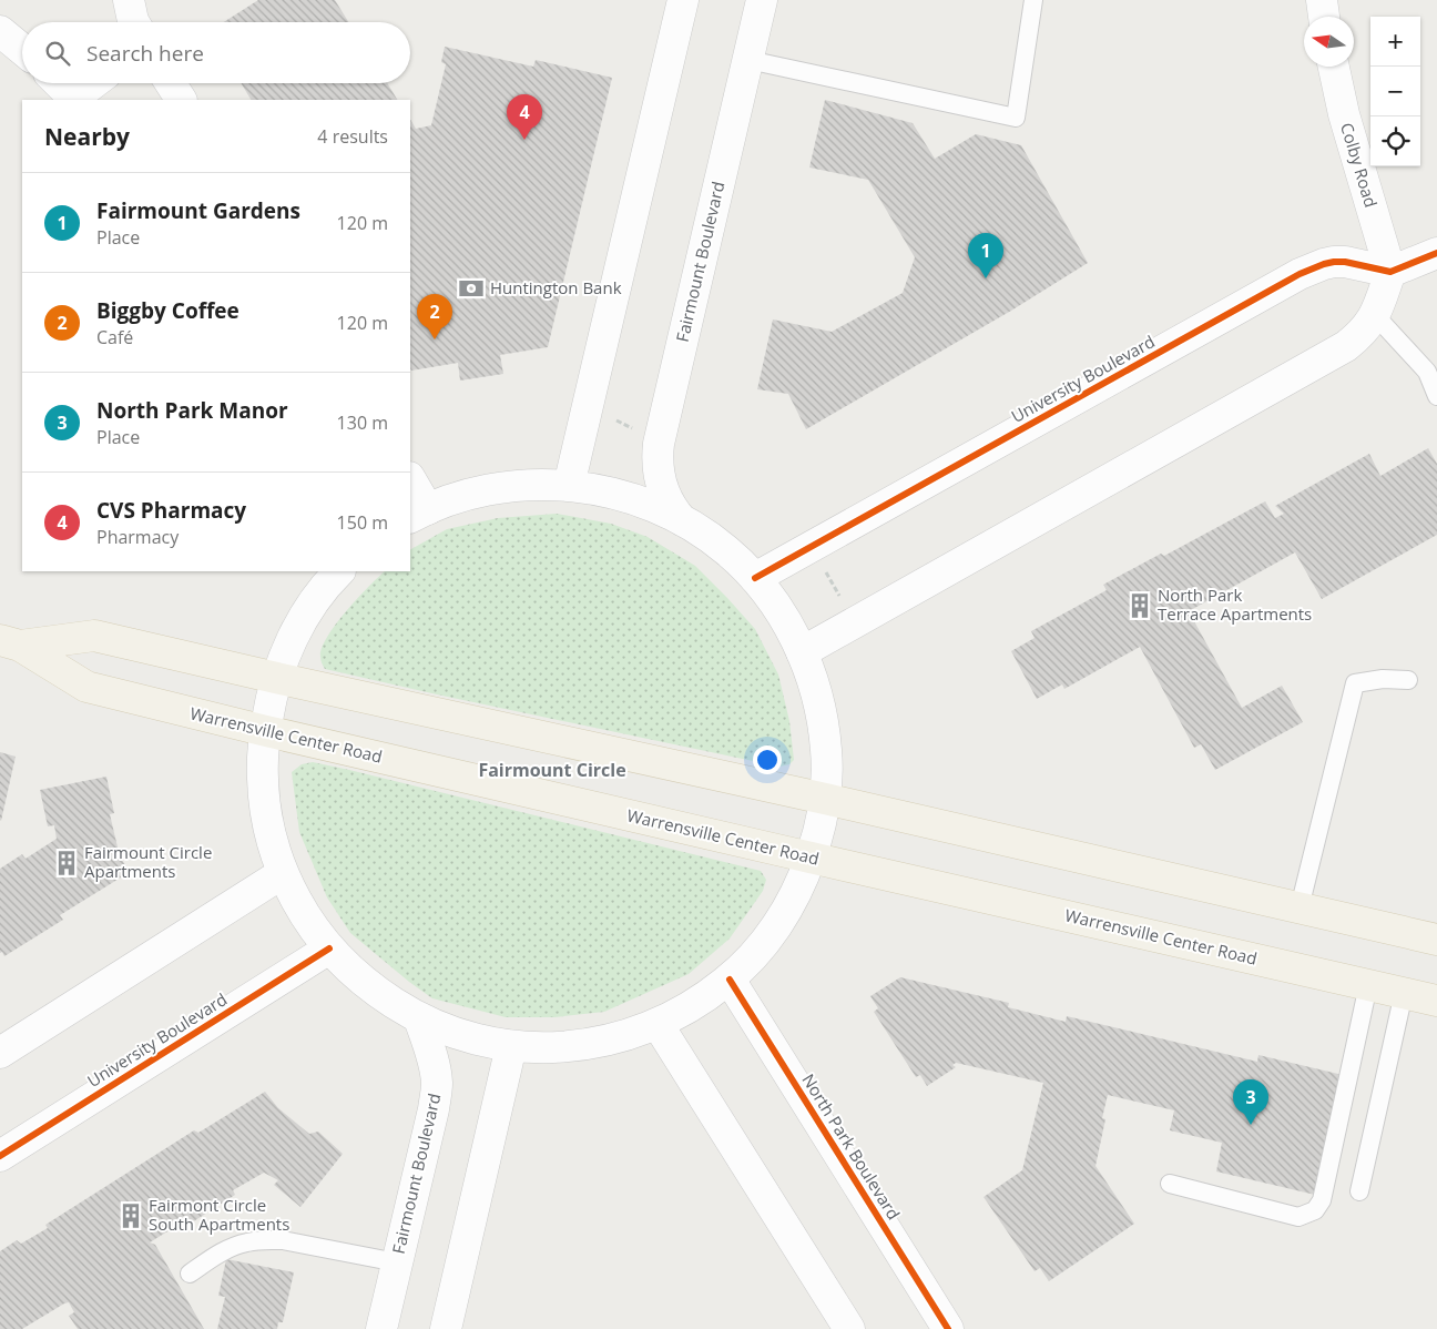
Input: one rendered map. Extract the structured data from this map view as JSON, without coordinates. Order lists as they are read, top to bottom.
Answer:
{
  "streets": {
    "main road": ["Warrensville Center Road"],
    "street": [
      "Colby Road",
      "Fairmount Boulevard",
      "University Boulevard",
      "North Park Boulevard"
    ]
  },
  "crossings": [
    ["Colby Road", "University Boulevard"]
  ],
  "districts": ["Fairmount Circle"],
  "places": {
    "bank": ["Huntington Bank"],
    "building": ["North Park Terrace Apartments", "Fairmount Circle Apartments", "Fairmont Circle South Apartments"]
  },
  "north": "left",
  "page": {
    "map_buttons": ["+", "−"],
    "search": "Search here",
    "pins": [
      "4",
      "1",
      "2",
      "3"
    ],
    "heading": ["Nearby", "4 results"],
    "list": [
      {
        "mark": "1",
        "name": "Fairmount Gardens",
        "note": "Place",
        "value": "120 m"
      },
      {
        "mark": "2",
        "name": "Biggby Coffee",
        "note": "Café",
        "value": "120 m"
      },
      {
        "mark": "3",
        "name": "North Park Manor",
        "note": "Place",
        "value": "130 m"
      },
      {
        "mark": "4",
        "name": "CVS Pharmacy",
        "note": "Pharmacy",
        "value": "150 m"
      }
    ]
  }
}
